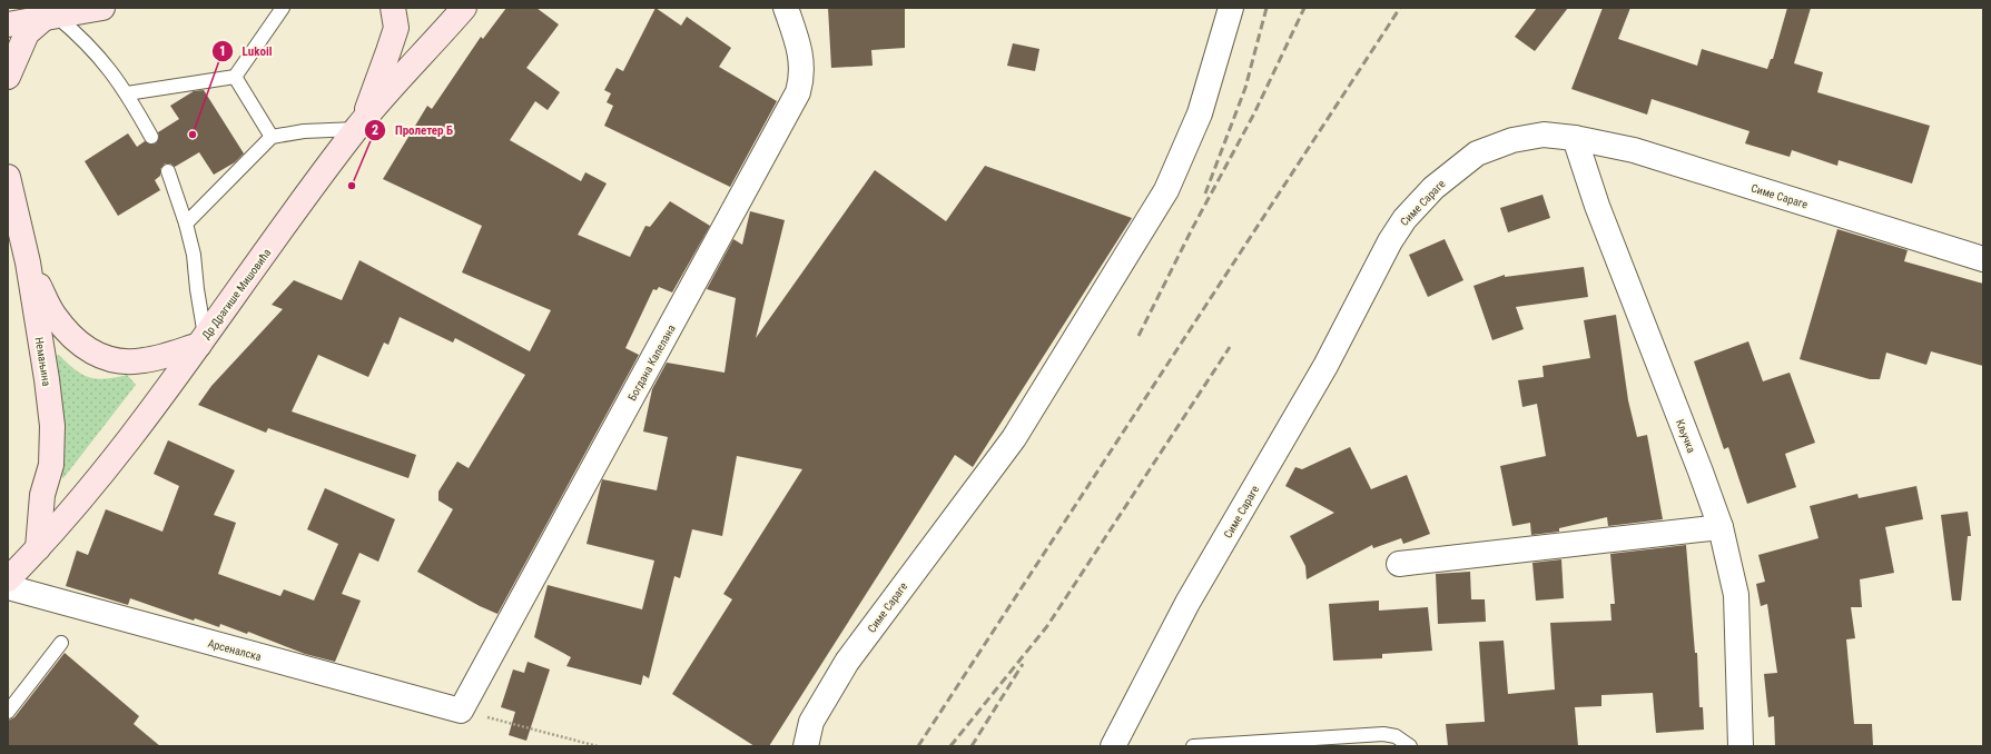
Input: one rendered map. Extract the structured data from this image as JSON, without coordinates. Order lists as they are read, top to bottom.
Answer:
{
  "streets": {
    "main road": ["Др Драгише Мишовића", "Немањина"],
    "street": [
      "Симе Сараге",
      "Богдана Капелана",
      "Кључка",
      "Арсеналска"
    ]
  },
  "crossings": [
    ["Симе Сараге", "Кључка"],
    ["Др Драгише Мишовића", "Немањина"],
    ["Богдана Капелана", "Арсеналска"]
  ],
  "places": ["Lukoil", "Пролетер Б"]
}
